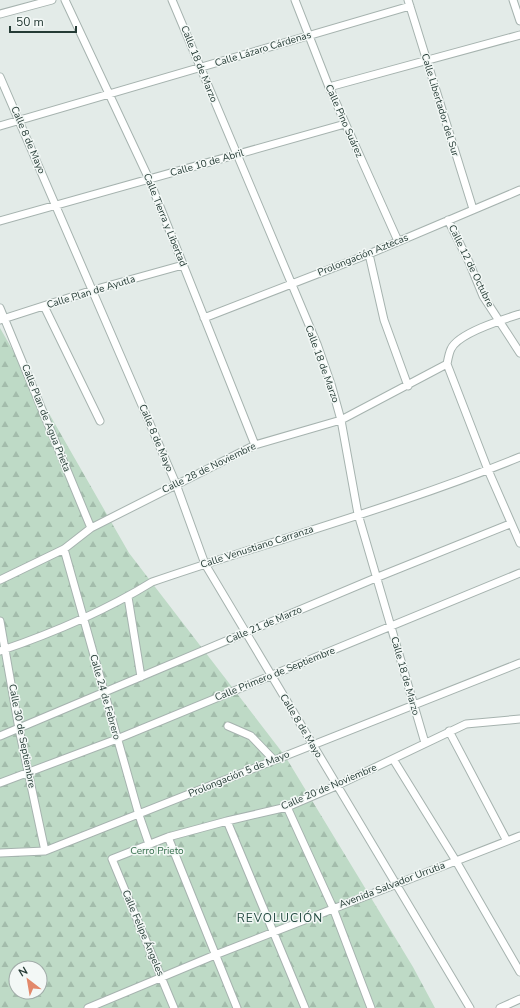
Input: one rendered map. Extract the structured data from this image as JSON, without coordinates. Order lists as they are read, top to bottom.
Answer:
{
  "streets": {
    "street": [
      "Calle Lázaro Cárdenas",
      "Calle 18 de Marzo",
      "Calle Libertador del Sur",
      "Calle Pino Suárez",
      "Calle 8 de Mayo",
      "Calle 10 de Abril",
      "Calle Tierra y Libertad",
      "Prolongación Aztecas",
      "Calle 12 de Octubre",
      "Calle Plan de Ayutla",
      "Calle Plan de Agua Prieta",
      "Calle 28 de Noviembre",
      "Calle Venustiano Carranza",
      "Calle 21 de Marzo",
      "Calle Primero de Septiembre",
      "Calle 24 de Febrero",
      "Calle 30 de Septiembre",
      "Prolongación 5 de Mayo",
      "Calle 20 de Noviembre",
      "Avenida Salvador Urrutia",
      "Calle Felipe Ángeles"
    ]
  },
  "crossings": [
    ["Calle Lázaro Cárdenas", "Calle 18 de Marzo"],
    ["Calle Lázaro Cárdenas", "Calle Libertador del Sur"],
    ["Calle Lázaro Cárdenas", "Calle Pino Suárez"],
    ["Calle Lázaro Cárdenas", "Calle 8 de Mayo"],
    ["Calle Lázaro Cárdenas", "Calle Tierra y Libertad"],
    ["Calle 18 de Marzo", "Calle 10 de Abril"],
    ["Calle 18 de Marzo", "Prolongación Aztecas"],
    ["Calle 18 de Marzo", "Calle 28 de Noviembre"],
    ["Calle 18 de Marzo", "Calle Venustiano Carranza"],
    ["Calle 18 de Marzo", "Calle 21 de Marzo"],
    ["Calle 18 de Marzo", "Calle Primero de Septiembre"],
    ["Calle 18 de Marzo", "Prolongación 5 de Mayo"],
    ["Calle 18 de Marzo", "Calle 20 de Noviembre"],
    ["Calle Libertador del Sur", "Prolongación Aztecas"],
    ["Calle Pino Suárez", "Calle 10 de Abril"],
    ["Calle Pino Suárez", "Prolongación Aztecas"],
    ["Calle 8 de Mayo", "Calle 10 de Abril"],
    ["Calle 8 de Mayo", "Calle Plan de Ayutla"],
    ["Calle 8 de Mayo", "Calle 28 de Noviembre"],
    ["Calle 8 de Mayo", "Calle Venustiano Carranza"],
    ["Calle 8 de Mayo", "Calle 21 de Marzo"],
    ["Calle 8 de Mayo", "Calle Primero de Septiembre"],
    ["Calle 8 de Mayo", "Prolongación 5 de Mayo"],
    ["Calle 8 de Mayo", "Calle 20 de Noviembre"],
    ["Calle 8 de Mayo", "Avenida Salvador Urrutia"],
    ["Calle 10 de Abril", "Calle Tierra y Libertad"],
    ["Calle Tierra y Libertad", "Prolongación Aztecas"],
    ["Calle Tierra y Libertad", "Calle Plan de Ayutla"],
    ["Calle Tierra y Libertad", "Calle 28 de Noviembre"],
    ["Prolongación Aztecas", "Calle 12 de Octubre"],
    ["Calle Plan de Ayutla", "Calle Plan de Agua Prieta"],
    ["Calle Plan de Agua Prieta", "Calle 28 de Noviembre"],
    ["Calle 28 de Noviembre", "Calle 24 de Febrero"],
    ["Calle Venustiano Carranza", "Calle 24 de Febrero"],
    ["Calle Venustiano Carranza", "Calle 30 de Septiembre"],
    ["Calle 21 de Marzo", "Calle 24 de Febrero"],
    ["Calle 21 de Marzo", "Calle 30 de Septiembre"],
    ["Calle Primero de Septiembre", "Calle 24 de Febrero"],
    ["Calle Primero de Septiembre", "Calle 30 de Septiembre"],
    ["Calle 24 de Febrero", "Prolongación 5 de Mayo"],
    ["Calle 24 de Febrero", "Calle 20 de Noviembre"],
    ["Calle 30 de Septiembre", "Prolongación 5 de Mayo"],
    ["Calle 20 de Noviembre", "Calle Felipe Ángeles"],
    ["Avenida Salvador Urrutia", "Calle Felipe Ángeles"]
  ],
  "districts": ["REVOLUCIÓN"],
  "parks": ["Cerro Prieto"],
  "scale_bar": "50 m",
  "north": "top left"
}
